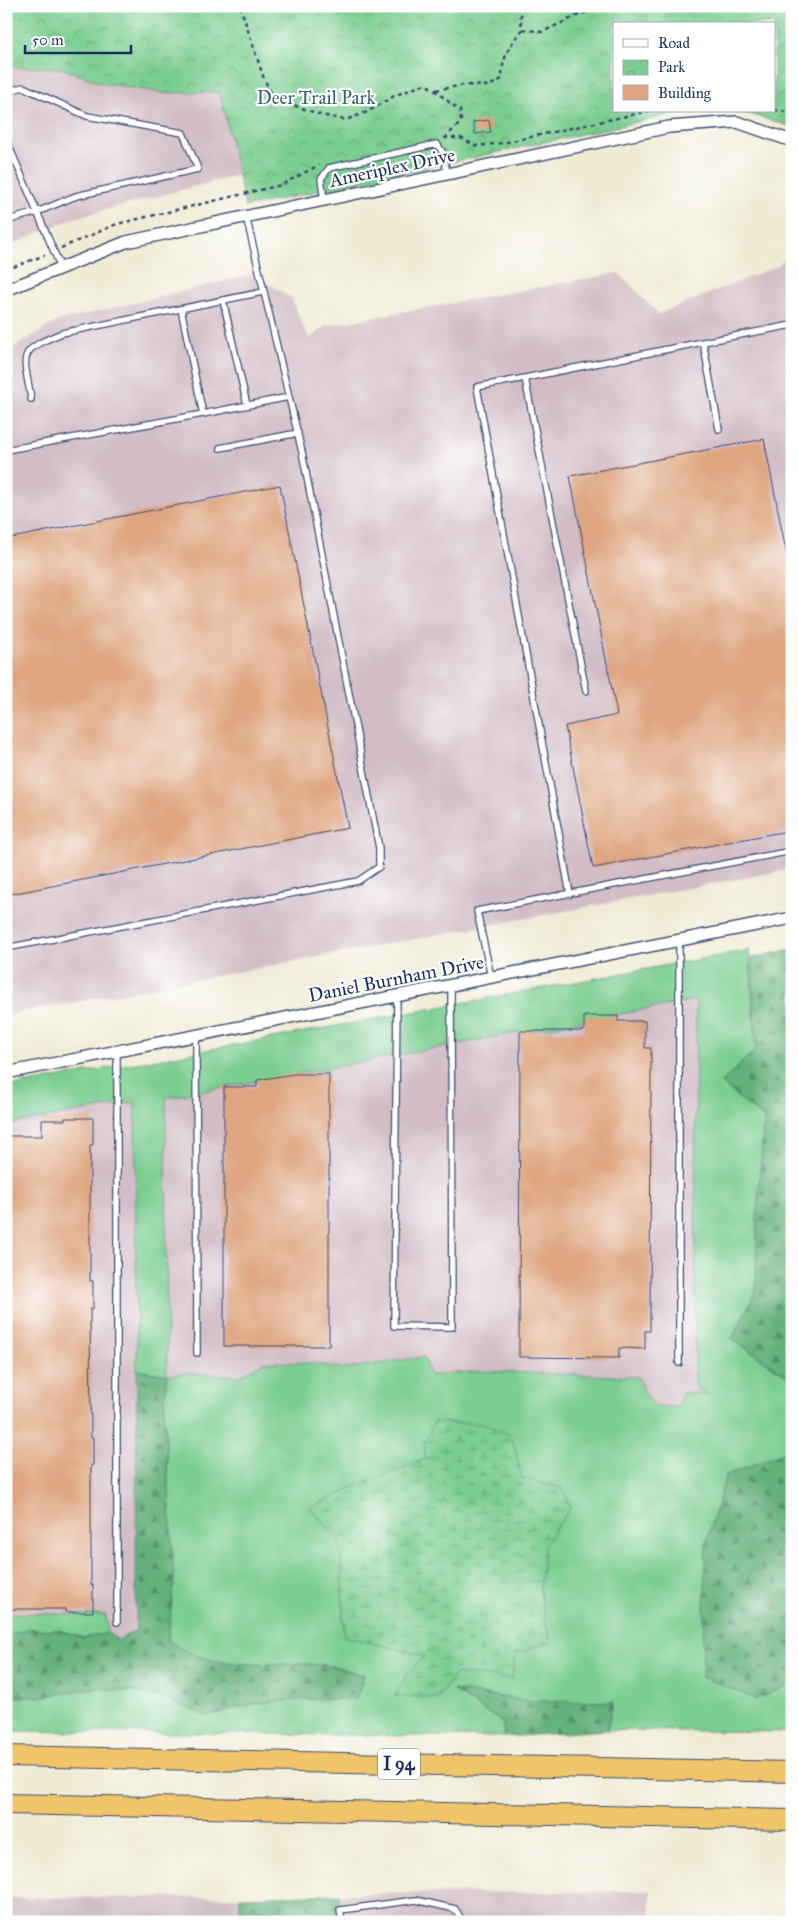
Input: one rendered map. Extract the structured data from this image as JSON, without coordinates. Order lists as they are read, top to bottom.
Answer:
{
  "streets": {
    "highway": ["I 94"],
    "street": ["Ameriplex Drive", "Daniel Burnham Drive"]
  },
  "parks": ["Deer Trail Park"],
  "legend": ["Road", "Park", "Building"],
  "scale_bar": "50 m"
}
